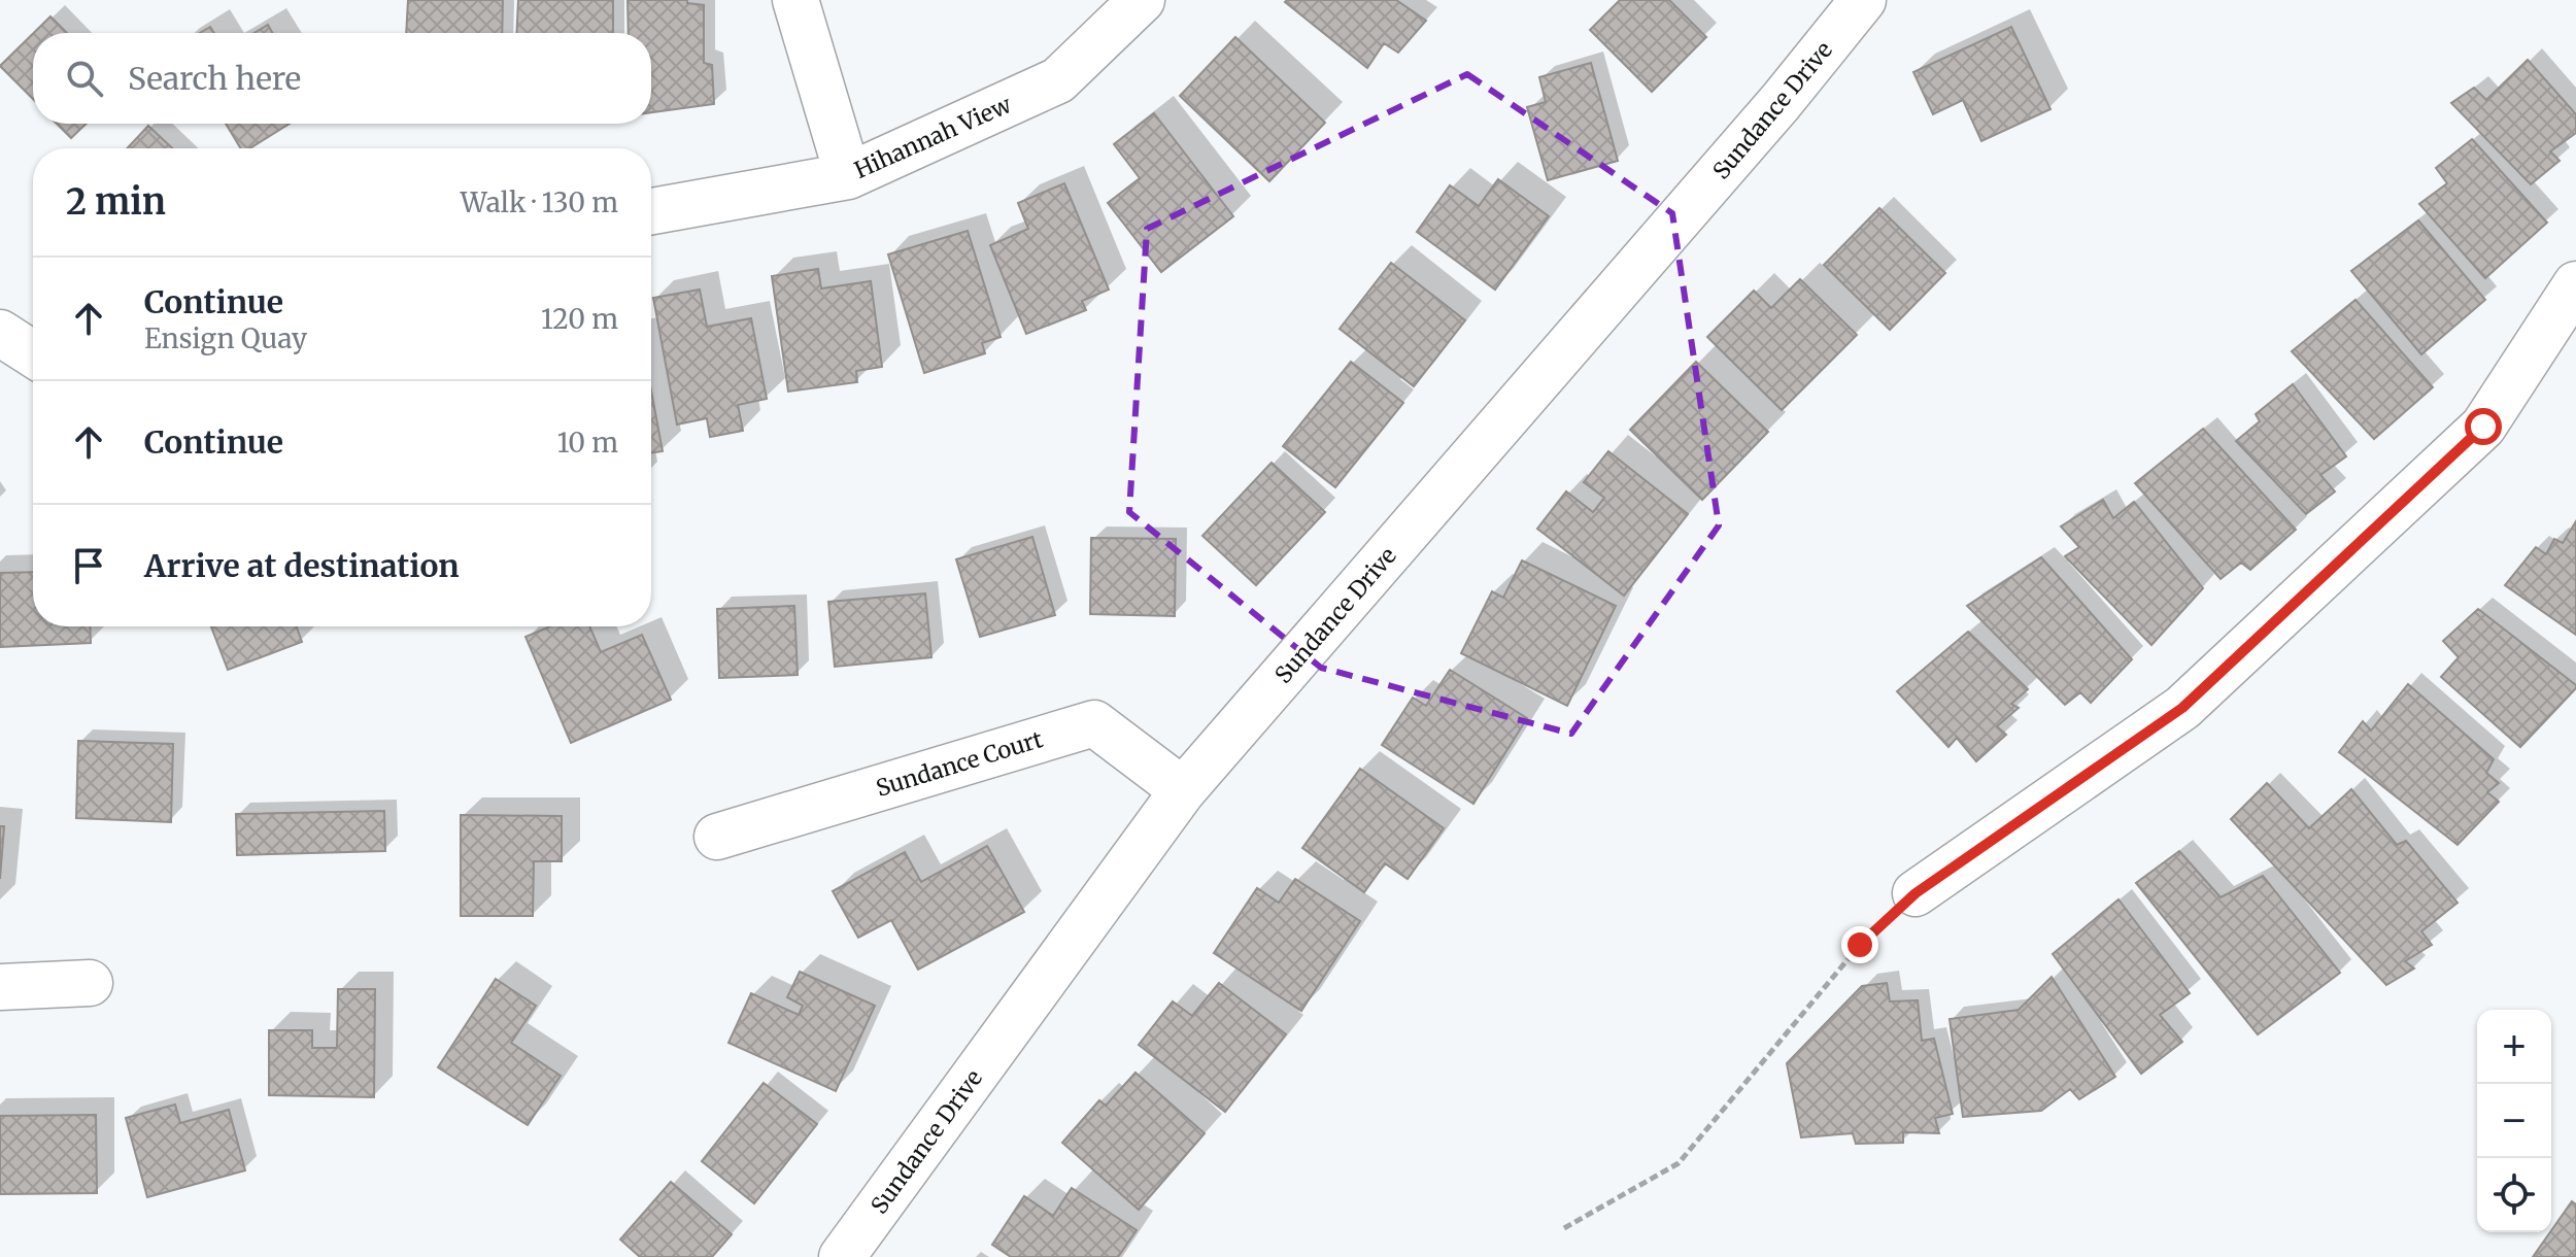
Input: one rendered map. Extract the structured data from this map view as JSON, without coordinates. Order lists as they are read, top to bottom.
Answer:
{
  "streets": {
    "street": ["Sundance Drive", "Hihannah View", "Sundance Court"]
  },
  "crossings": [
    ["Sundance Drive", "Sundance Court"]
  ],
  "page": {
    "search": "Search here",
    "heading": ["2 min", "Walk · 130 m"],
    "list": [
      ["Continue", "Ensign Quay", "120 m"],
      ["Continue", "10 m"],
      "Arrive at destination"
    ],
    "map_buttons": ["+", "−"]
  }
}
